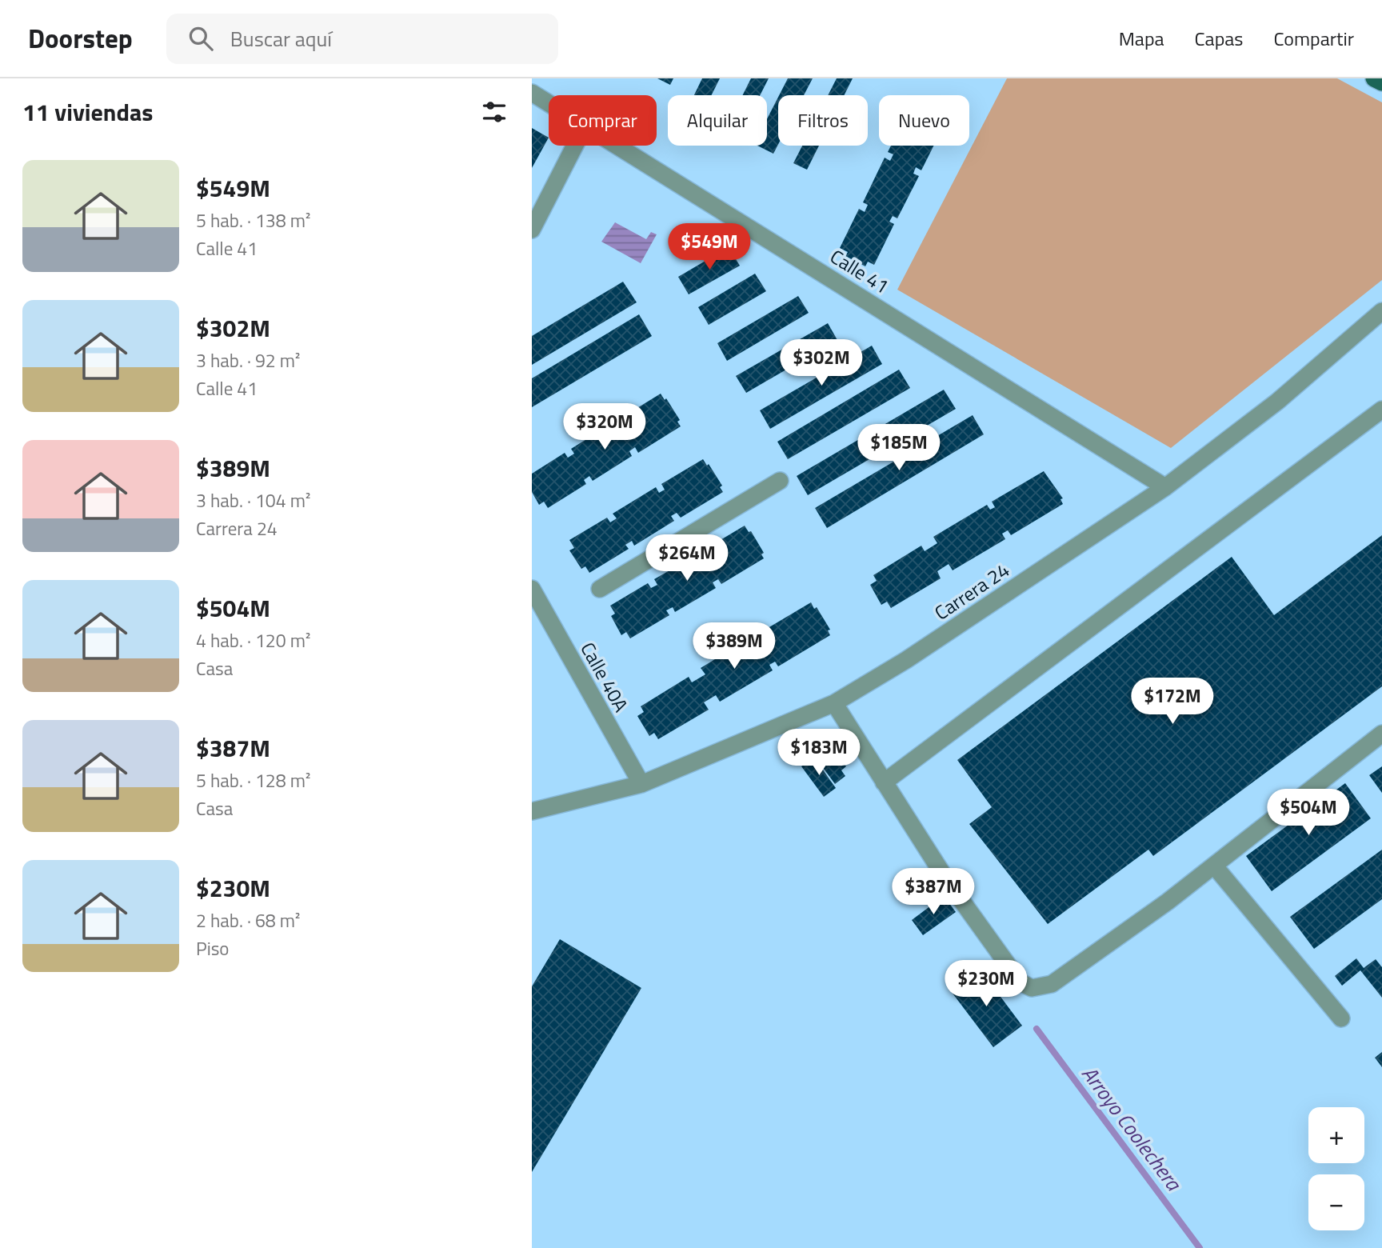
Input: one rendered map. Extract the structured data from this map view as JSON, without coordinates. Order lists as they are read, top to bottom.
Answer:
{
  "streets": {
    "street": ["Calle 41", "Carrera 24", "Calle 40A"]
  },
  "crossings": [
    ["Calle 41", "Carrera 24"],
    ["Carrera 24", "Calle 40A"]
  ],
  "water": ["Arroyo Coolechera"],
  "page": {
    "header": "Doorstep",
    "search": "Buscar aquí",
    "nav": ["Mapa", "Capas", "Compartir"],
    "heading": "11 viviendas",
    "chip": [
      "Comprar",
      "Alquilar",
      "Filtros",
      "Nuevo"
    ],
    "list": [
      {
        "name": "$549M",
        "note": "5 hab. · 138 m² · Calle 41"
      },
      {
        "name": "$302M",
        "note": "3 hab. · 92 m² · Calle 41"
      },
      {
        "name": "$389M",
        "note": "3 hab. · 104 m² · Carrera 24"
      },
      {
        "name": "$504M",
        "note": "4 hab. · 120 m² · Casa"
      },
      {
        "name": "$387M",
        "note": "5 hab. · 128 m² · Casa"
      },
      {
        "name": "$230M",
        "note": "2 hab. · 68 m² · Piso"
      }
    ],
    "price": [
      "$549M",
      "$302M",
      "$320M",
      "$185M",
      "$264M",
      "$389M",
      "$172M",
      "$183M",
      "$504M",
      "$387M",
      "$230M"
    ],
    "map_buttons": ["+", "−"]
  }
}
